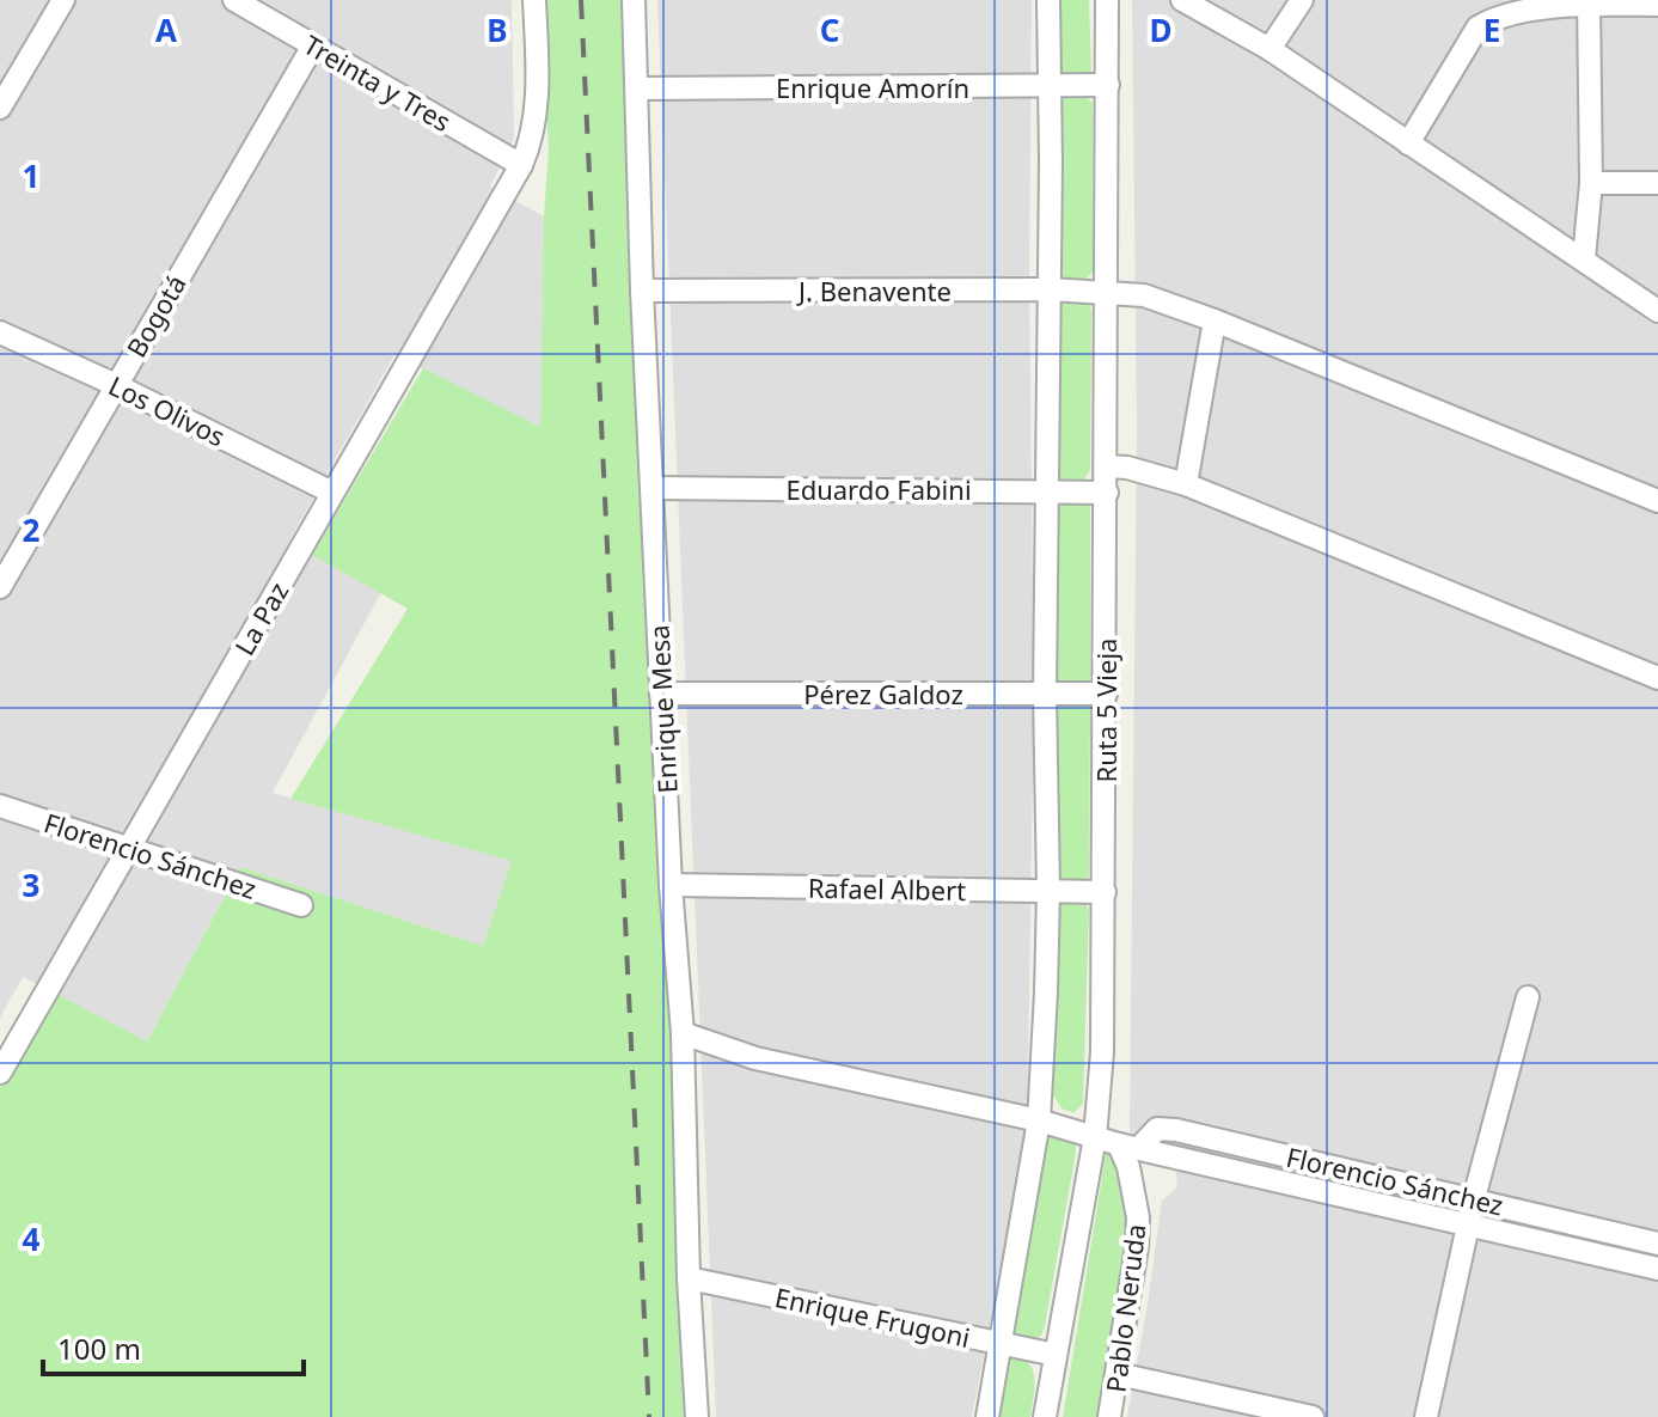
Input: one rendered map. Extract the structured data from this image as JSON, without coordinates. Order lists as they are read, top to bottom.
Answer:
{
  "streets": {
    "street": [
      "Treinta y Tres",
      "Enrique Amorín",
      "J. Benavente",
      "Bogotá",
      "Los Olivos",
      "Eduardo Fabini",
      "La Paz",
      "Pérez Galdoz",
      "Enrique Mesa",
      "Ruta 5 Vieja",
      "Florencio Sánchez",
      "Rafael Albert",
      "Pablo Neruda",
      "Enrique Frugoni"
    ]
  },
  "crossings": [
    ["Treinta y Tres", "Bogotá"],
    ["Treinta y Tres", "La Paz"],
    ["Enrique Amorín", "Enrique Mesa"],
    ["Enrique Amorín", "Ruta 5 Vieja"],
    ["J. Benavente", "Enrique Mesa"],
    ["J. Benavente", "Ruta 5 Vieja"],
    ["Bogotá", "Los Olivos"],
    ["Los Olivos", "La Paz"],
    ["Eduardo Fabini", "Enrique Mesa"],
    ["Eduardo Fabini", "Ruta 5 Vieja"],
    ["La Paz", "Florencio Sánchez"],
    ["Pérez Galdoz", "Enrique Mesa"],
    ["Pérez Galdoz", "Ruta 5 Vieja"],
    ["Enrique Mesa", "Florencio Sánchez"],
    ["Enrique Mesa", "Rafael Albert"],
    ["Enrique Mesa", "Enrique Frugoni"],
    ["Ruta 5 Vieja", "Florencio Sánchez"],
    ["Ruta 5 Vieja", "Rafael Albert"],
    ["Ruta 5 Vieja", "Enrique Frugoni"],
    ["Florencio Sánchez", "Pablo Neruda"]
  ],
  "scale_bar": "100 m",
  "grid": {
    "columns": [
      "A",
      "B",
      "C",
      "D",
      "E"
    ],
    "rows": [
      "1",
      "2",
      "3",
      "4"
    ]
  }
}
